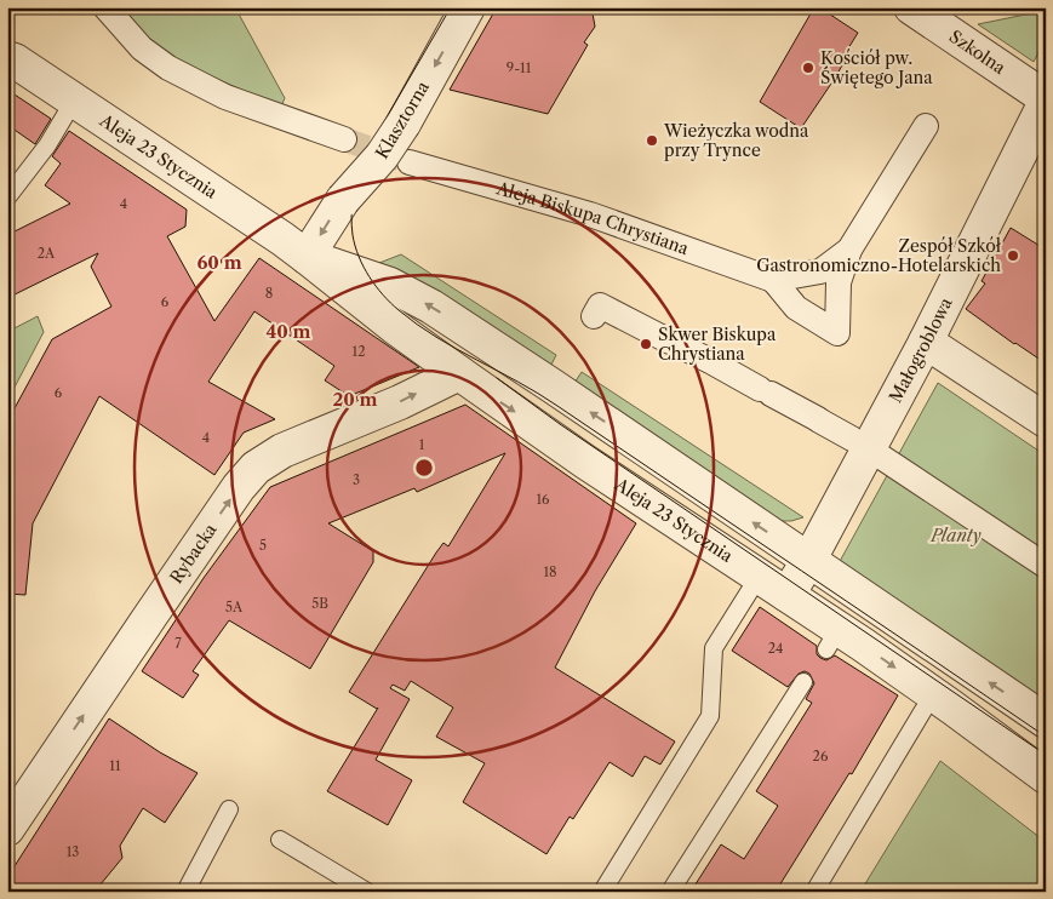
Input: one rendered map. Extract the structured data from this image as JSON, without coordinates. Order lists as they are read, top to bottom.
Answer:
{
  "streets": {
    "street": [
      "Szkolna",
      "Klasztorna",
      "Aleja 23 Stycznia",
      "Aleja Biskupa Chrystiana",
      "Małogroblowa",
      "Rybacka"
    ]
  },
  "crossings": [
    ["Szkolna", "Małogroblowa"],
    ["Klasztorna", "Aleja 23 Stycznia"],
    ["Aleja 23 Stycznia", "Małogroblowa"],
    ["Aleja 23 Stycznia", "Rybacka"]
  ],
  "one_way": ["Klasztorna", "Rybacka"],
  "parks": ["Planty"],
  "places": [
    "Kościół pw. Świętego Jana",
    "Wieżyczka wodna przy Trynce",
    "Zespół Szkół Gastronomiczno-Hotelarskich",
    "Skwer Biskupa Chrystiana"
  ],
  "house_numbers": [
    "9-11",
    "4",
    "2A",
    "8",
    "6",
    "12",
    "6",
    "4",
    "1",
    "3",
    "16",
    "5",
    "18",
    "5B",
    "5A",
    "7",
    "24",
    "26",
    "11",
    "13"
  ],
  "rings": ["60 m", "40 m", "20 m"]
}
